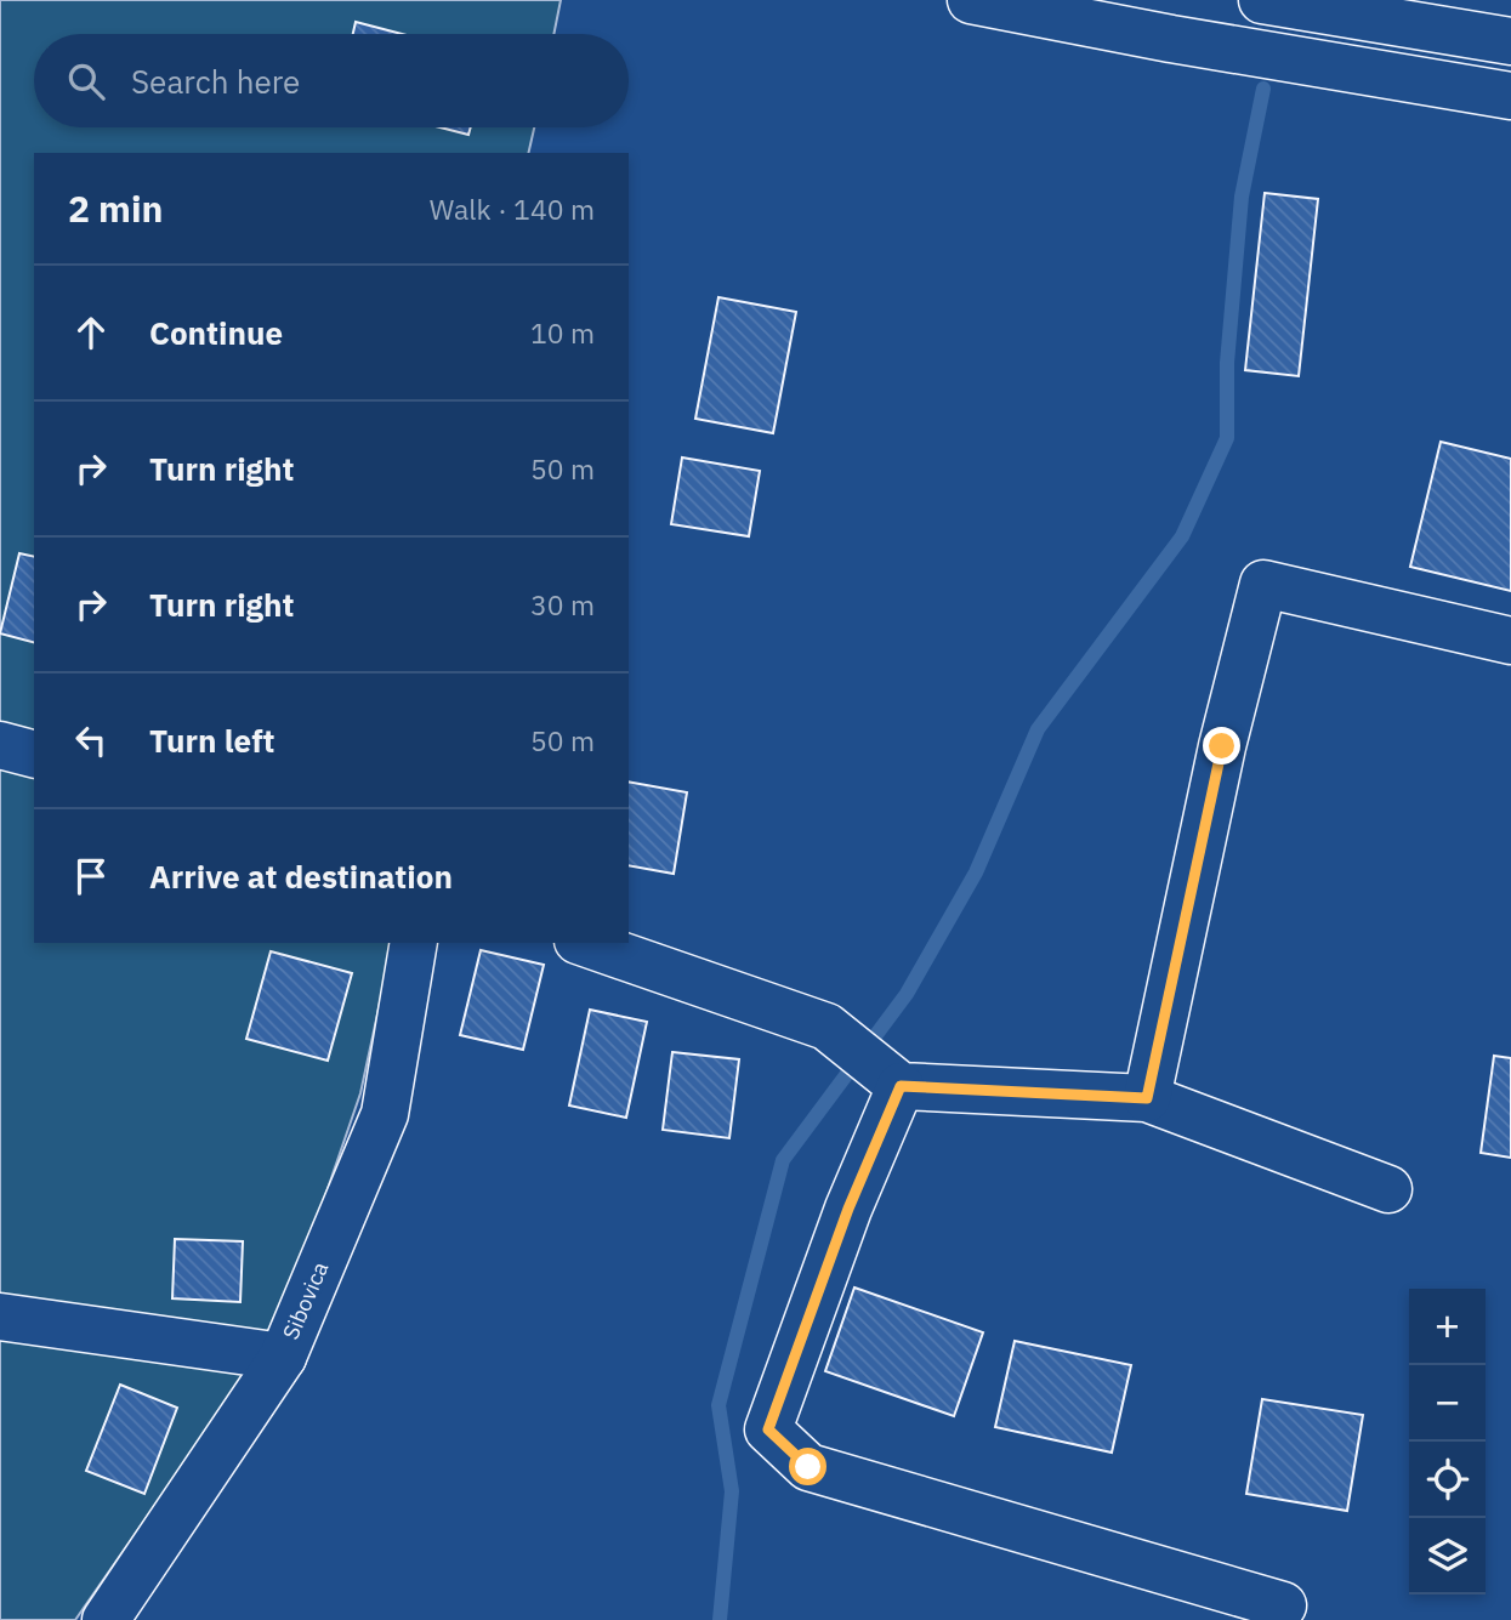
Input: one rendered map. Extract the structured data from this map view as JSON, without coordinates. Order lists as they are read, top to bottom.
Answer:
{
  "streets": {
    "street": ["Sibovica"]
  },
  "page": {
    "search": "Search here",
    "heading": ["2 min", "Walk · 140 m"],
    "list": [
      ["Continue", "10 m"],
      ["Turn right", "50 m"],
      ["Turn right", "30 m"],
      ["Turn left", "50 m"],
      "Arrive at destination"
    ],
    "map_buttons": ["+", "−"]
  }
}
